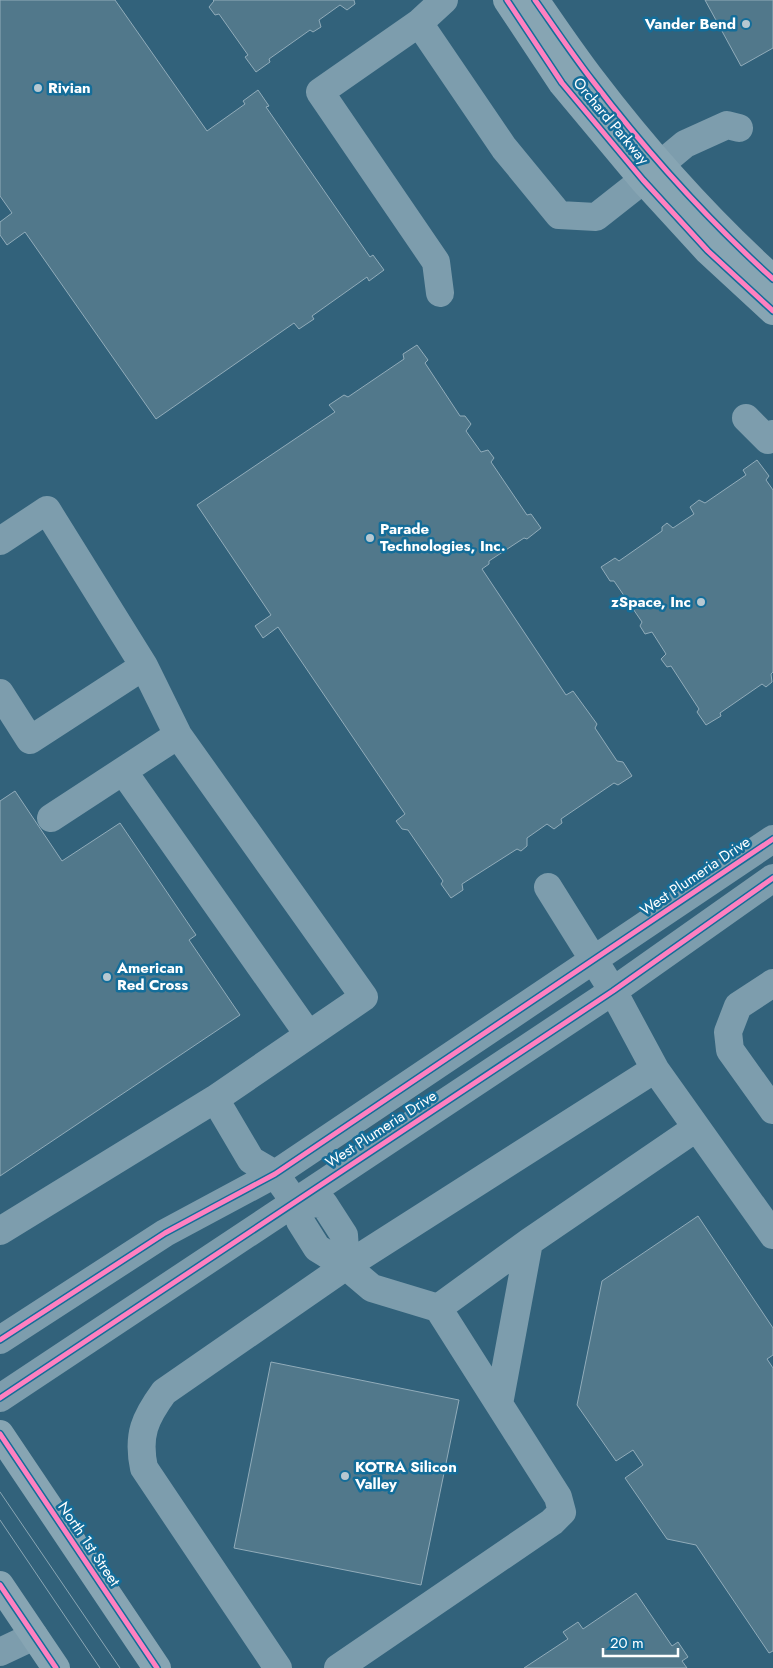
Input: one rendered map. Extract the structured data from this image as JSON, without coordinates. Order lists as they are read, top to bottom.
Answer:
{
  "streets": {
    "main road": ["Orchard Parkway", "North 1st Street"],
    "street": ["West Plumeria Drive"]
  },
  "places": [
    "Vander Bend",
    "Rivian",
    "Parade Technologies, Inc.",
    "zSpace, Inc",
    "American Red Cross",
    "KOTRA Silicon Valley"
  ],
  "scale_bar": "20 m"
}
